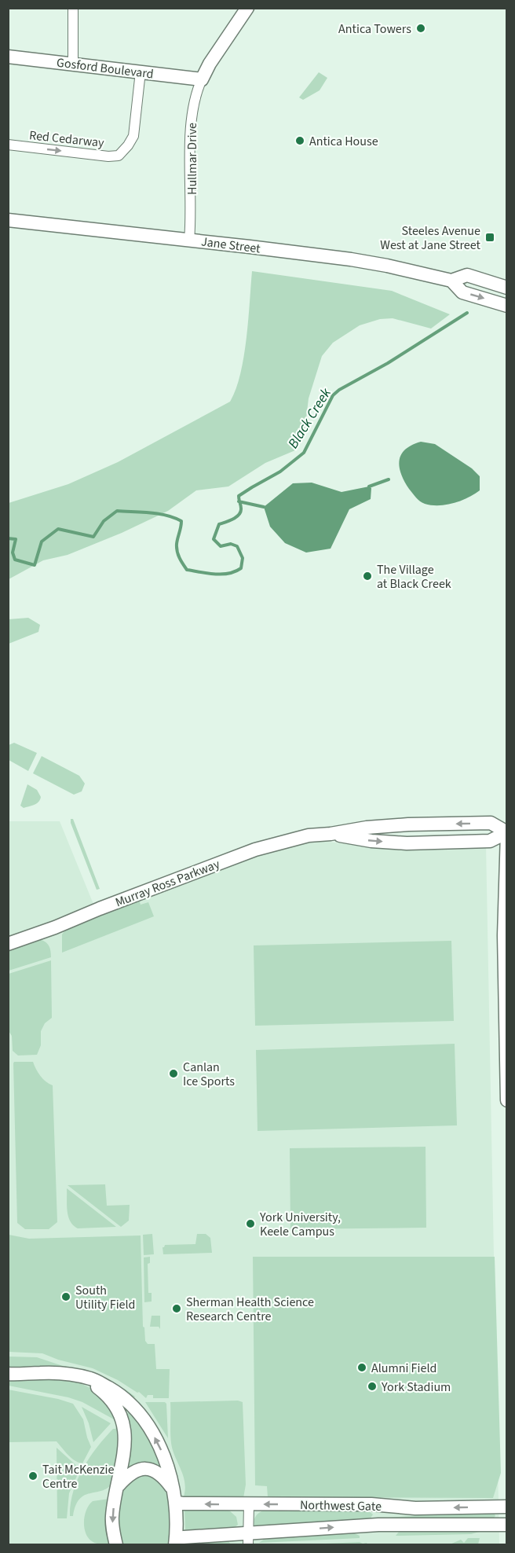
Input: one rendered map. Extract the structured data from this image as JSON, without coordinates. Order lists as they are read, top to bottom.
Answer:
{
  "streets": {
    "street": [
      "Gosford Boulevard",
      "Red Cedarway",
      "Hullmar Drive",
      "Jane Street",
      "Murray Ross Parkway",
      "Northwest Gate"
    ]
  },
  "crossings": [
    ["Gosford Boulevard", "Red Cedarway"],
    ["Gosford Boulevard", "Hullmar Drive"],
    ["Hullmar Drive", "Jane Street"]
  ],
  "water": ["Black Creek"],
  "places": {
    "other": [
      "Antica Towers",
      "Antica House",
      "The Village at Black Creek",
      "Canlan Ice Sports",
      "York University, Keele Campus",
      "South Utility Field",
      "Sherman Health Science Research Centre",
      "Alumni Field",
      "York Stadium",
      "Tait McKenzie Centre"
    ],
    "transit": ["Steeles Avenue West at Jane Street"]
  }
}
